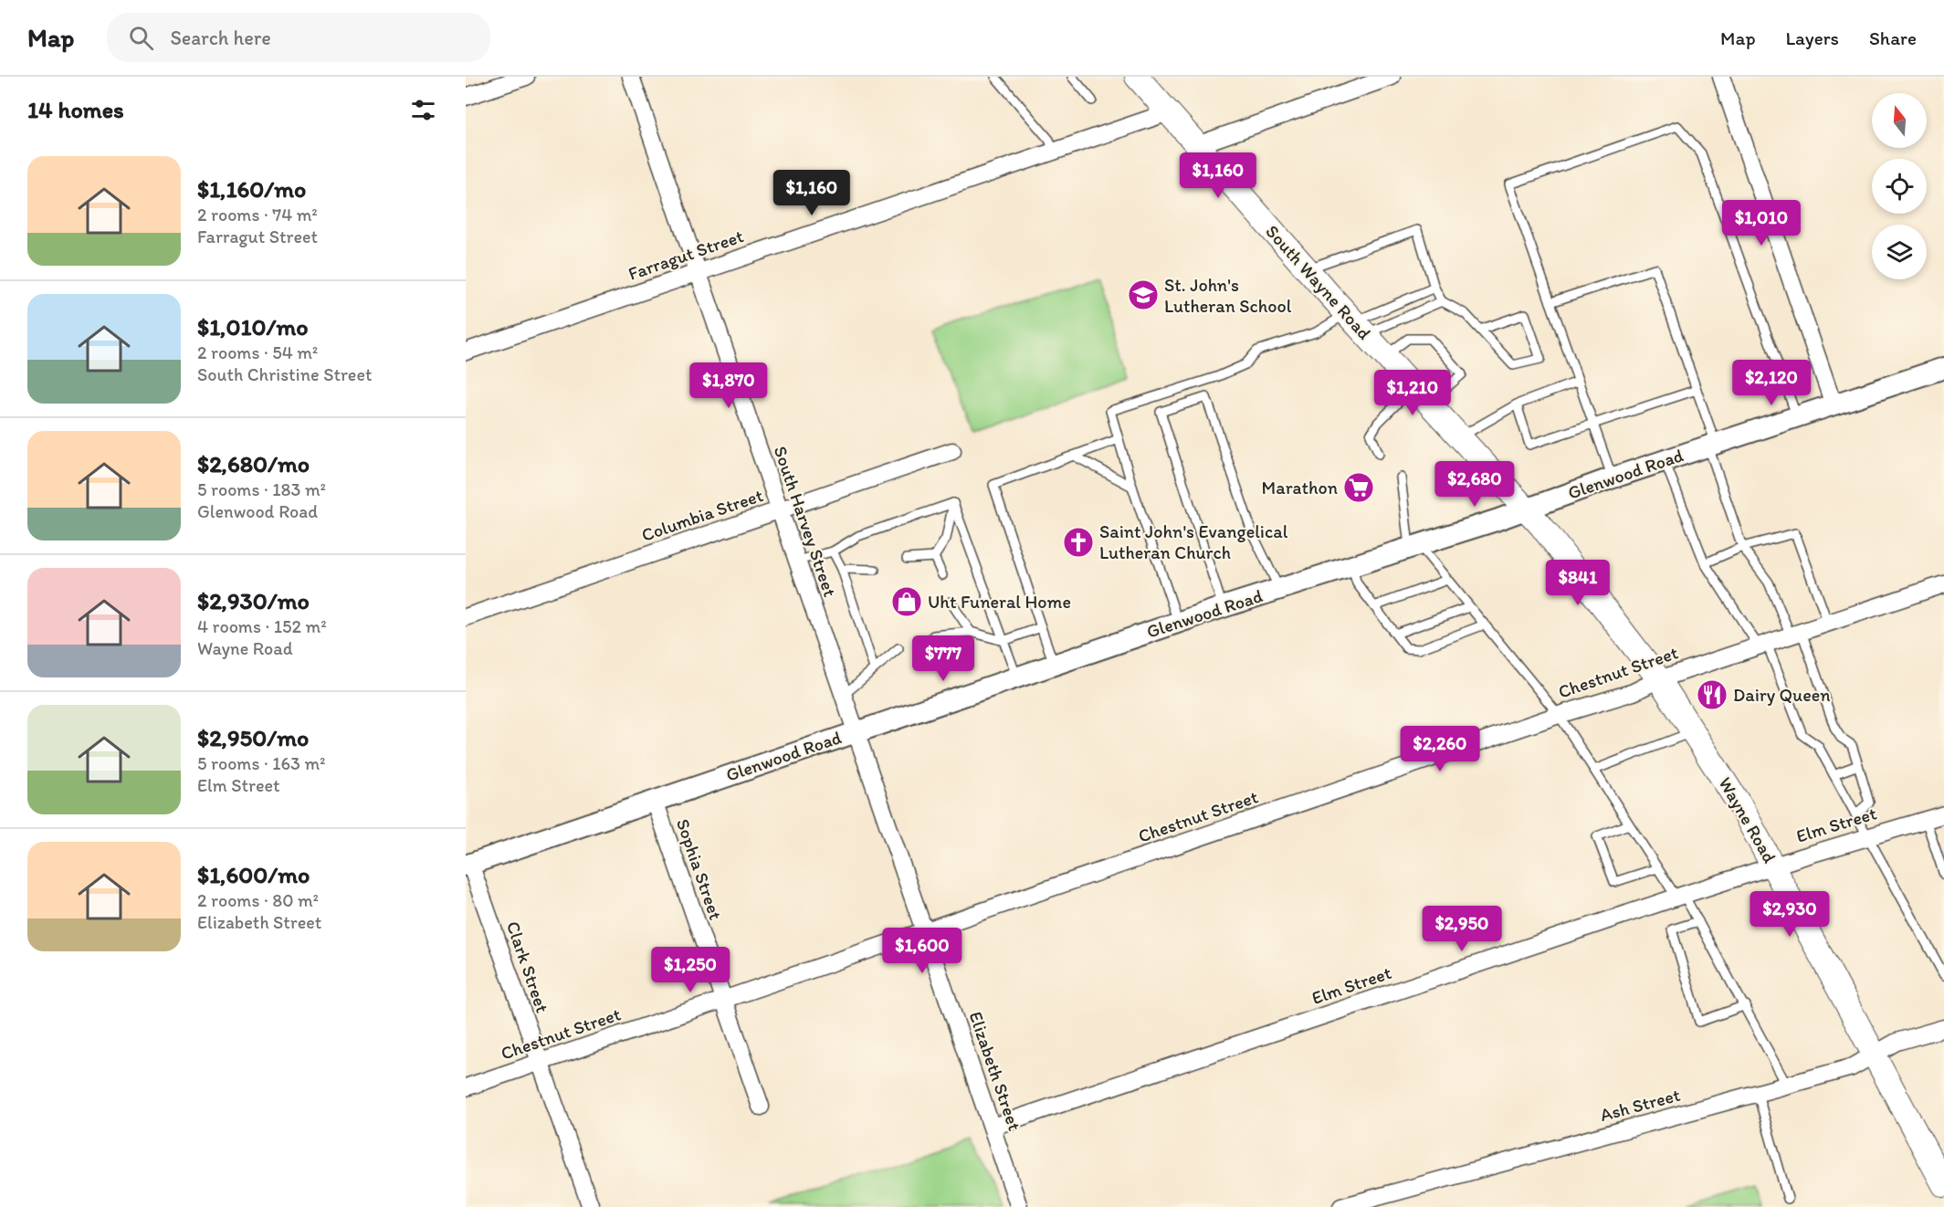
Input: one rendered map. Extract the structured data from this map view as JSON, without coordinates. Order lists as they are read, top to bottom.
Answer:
{
  "streets": {
    "main road": ["South Wayne Road", "Wayne Road"],
    "street": [
      "Farragut Street",
      "Glenwood Road",
      "Columbia Street",
      "South Harvey Street",
      "Chestnut Street",
      "Elm Street",
      "Sophia Street",
      "Clark Street",
      "Elizabeth Street",
      "Ash Street"
    ]
  },
  "crossings": [
    ["Farragut Street", "South Wayne Road"],
    ["Farragut Street", "South Harvey Street"],
    ["South Wayne Road", "Glenwood Road"],
    ["South Wayne Road", "Wayne Road"],
    ["Glenwood Road", "South Harvey Street"],
    ["Glenwood Road", "Wayne Road"],
    ["Glenwood Road", "Sophia Street"],
    ["Glenwood Road", "Clark Street"],
    ["Glenwood Road", "Elizabeth Street"],
    ["Columbia Street", "South Harvey Street"],
    ["South Harvey Street", "Elizabeth Street"],
    ["Chestnut Street", "Wayne Road"],
    ["Chestnut Street", "Sophia Street"],
    ["Chestnut Street", "Clark Street"],
    ["Chestnut Street", "Elizabeth Street"],
    ["Wayne Road", "Elm Street"],
    ["Wayne Road", "Ash Street"],
    ["Elm Street", "Elizabeth Street"]
  ],
  "places": {
    "school or university": ["St. John's Lutheran School"],
    "supermarket": ["Marathon"],
    "church": ["Saint John's Evangelical Lutheran Church"],
    "shop": ["Uht Funeral Home"],
    "restaurant": ["Dairy Queen"]
  },
  "north": "top",
  "page": {
    "header": "Map",
    "search": "Search here",
    "nav": ["Map", "Layers", "Share"],
    "heading": "14 homes",
    "list": [
      {
        "name": "$1,160/mo",
        "note": "2 rooms · 74 m² · Farragut Street"
      },
      {
        "name": "$1,010/mo",
        "note": "2 rooms · 54 m² · South Christine Street"
      },
      {
        "name": "$2,680/mo",
        "note": "5 rooms · 183 m² · Glenwood Road"
      },
      {
        "name": "$2,930/mo",
        "note": "4 rooms · 152 m² · Wayne Road"
      },
      {
        "name": "$2,950/mo",
        "note": "5 rooms · 163 m² · Elm Street"
      },
      {
        "name": "$1,600/mo",
        "note": "2 rooms · 80 m² · Elizabeth Street"
      }
    ],
    "price": [
      "$1,160",
      "$1,160",
      "$1,010",
      "$2,120",
      "$1,870",
      "$1,210",
      "$2,680",
      "$841",
      "$777",
      "$2,260",
      "$2,930",
      "$2,950",
      "$1,600",
      "$1,250"
    ]
  }
}
